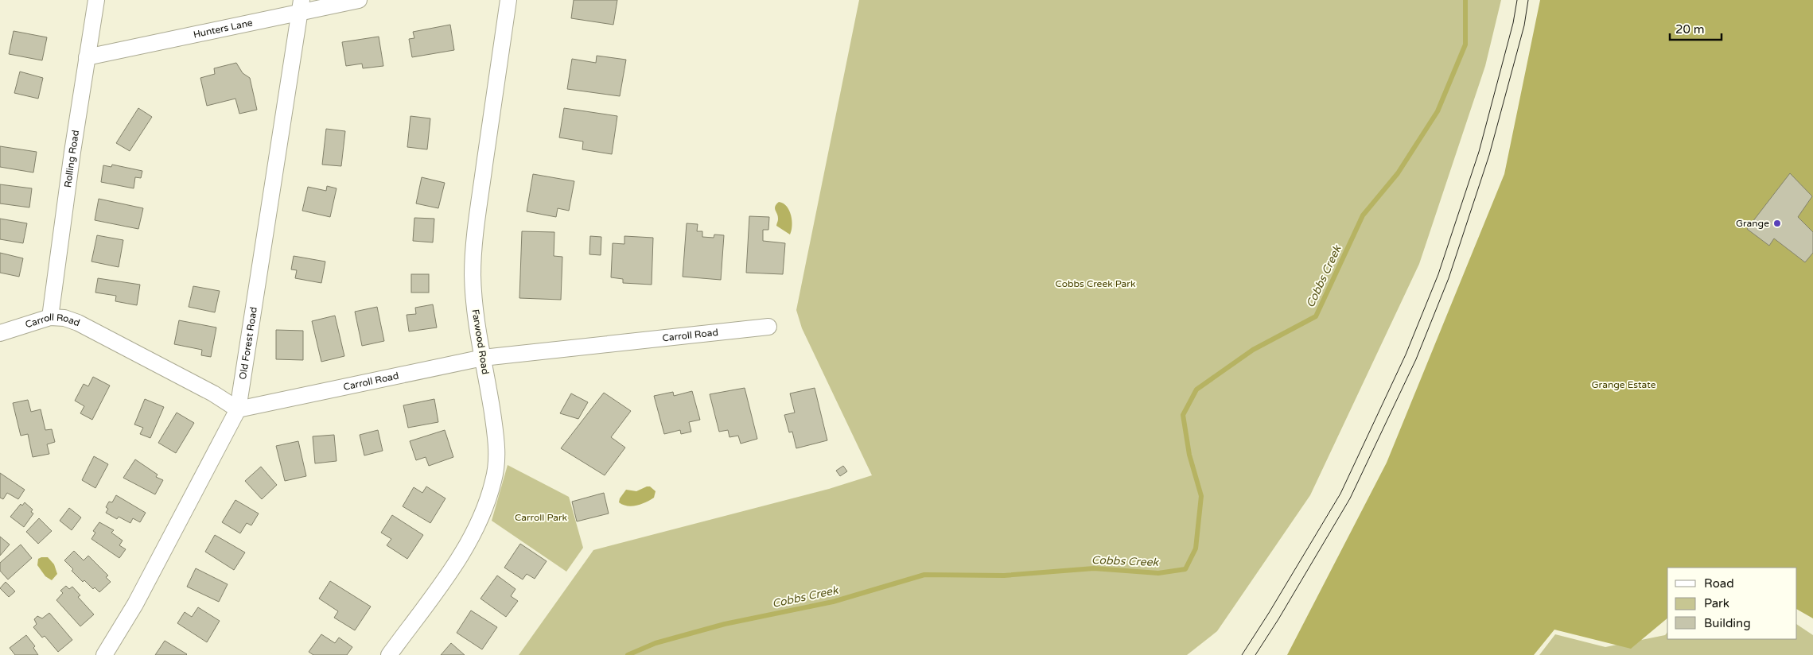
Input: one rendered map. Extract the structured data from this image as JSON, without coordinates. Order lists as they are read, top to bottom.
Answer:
{
  "streets": {
    "street": [
      "Hunters Lane",
      "Rolling Road",
      "Carroll Road",
      "Farwood Road",
      "Old Forest Road"
    ]
  },
  "crossings": [
    ["Hunters Lane", "Rolling Road"],
    ["Hunters Lane", "Old Forest Road"],
    ["Rolling Road", "Carroll Road"],
    ["Carroll Road", "Farwood Road"],
    ["Carroll Road", "Old Forest Road"]
  ],
  "water": ["Cobbs Creek"],
  "parks": ["Cobbs Creek Park", "Grange Estate", "Carroll Park"],
  "places": ["Grange"],
  "legend": ["Road", "Park", "Building"],
  "scale_bar": "20 m"
}
